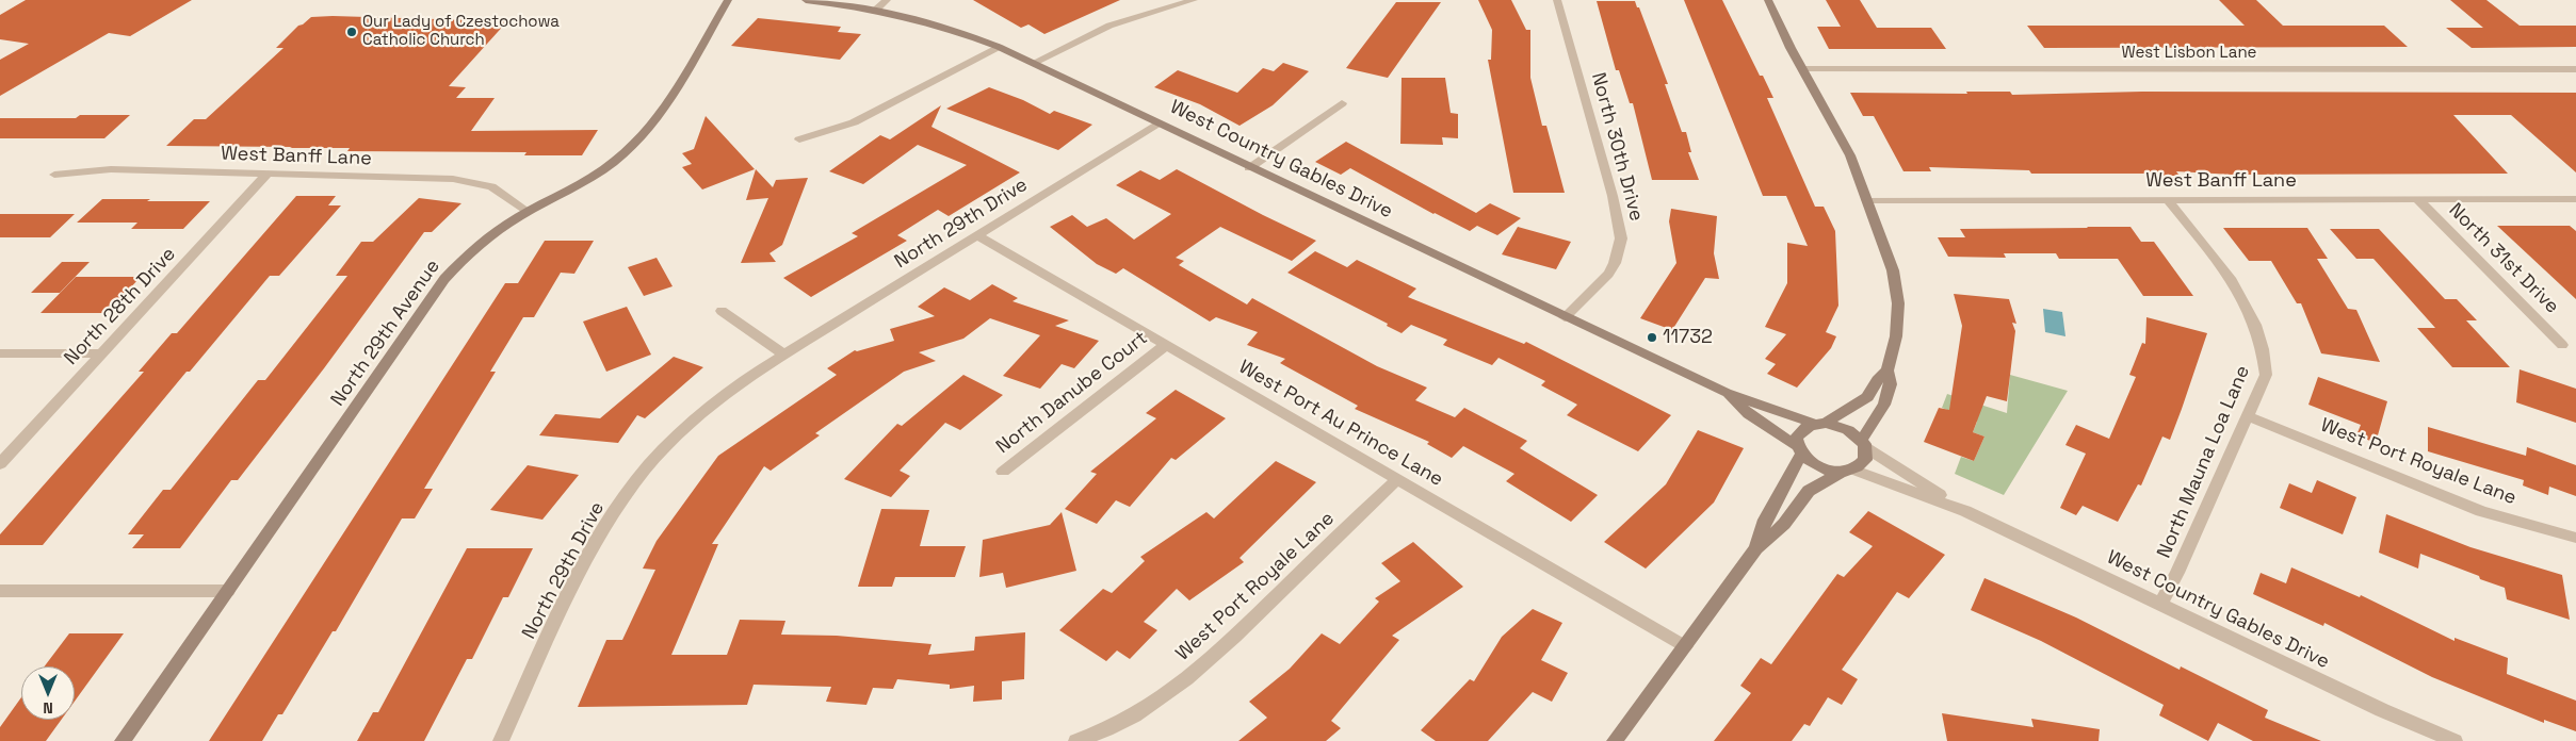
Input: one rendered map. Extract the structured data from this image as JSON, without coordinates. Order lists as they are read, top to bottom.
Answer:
{
  "streets": {
    "street": [
      "West Lisbon Lane",
      "North 30th Drive",
      "West Banff Lane",
      "West Country Gables Drive",
      "North 29th Drive",
      "North 31st Drive",
      "North 28th Drive",
      "North 29th Avenue",
      "North Danube Court",
      "West Port Au Prince Lane",
      "North Mauna Loa Lane",
      "West Port Royale Lane"
    ]
  },
  "crossings": [
    ["North 30th Drive", "West Country Gables Drive"],
    ["West Banff Lane", "North 31st Drive"],
    ["West Banff Lane", "North 28th Drive"],
    ["West Banff Lane", "North 29th Avenue"],
    ["West Banff Lane", "North Mauna Loa Lane"],
    ["West Country Gables Drive", "North 29th Drive"],
    ["West Country Gables Drive", "North Mauna Loa Lane"],
    ["North 29th Drive", "West Port Au Prince Lane"],
    ["North Danube Court", "West Port Au Prince Lane"],
    ["West Port Au Prince Lane", "West Port Royale Lane"],
    ["North Mauna Loa Lane", "West Port Royale Lane"]
  ],
  "places": ["Our Lady of Czestochowa Catholic Church", "11732"],
  "north": "bottom"
}
